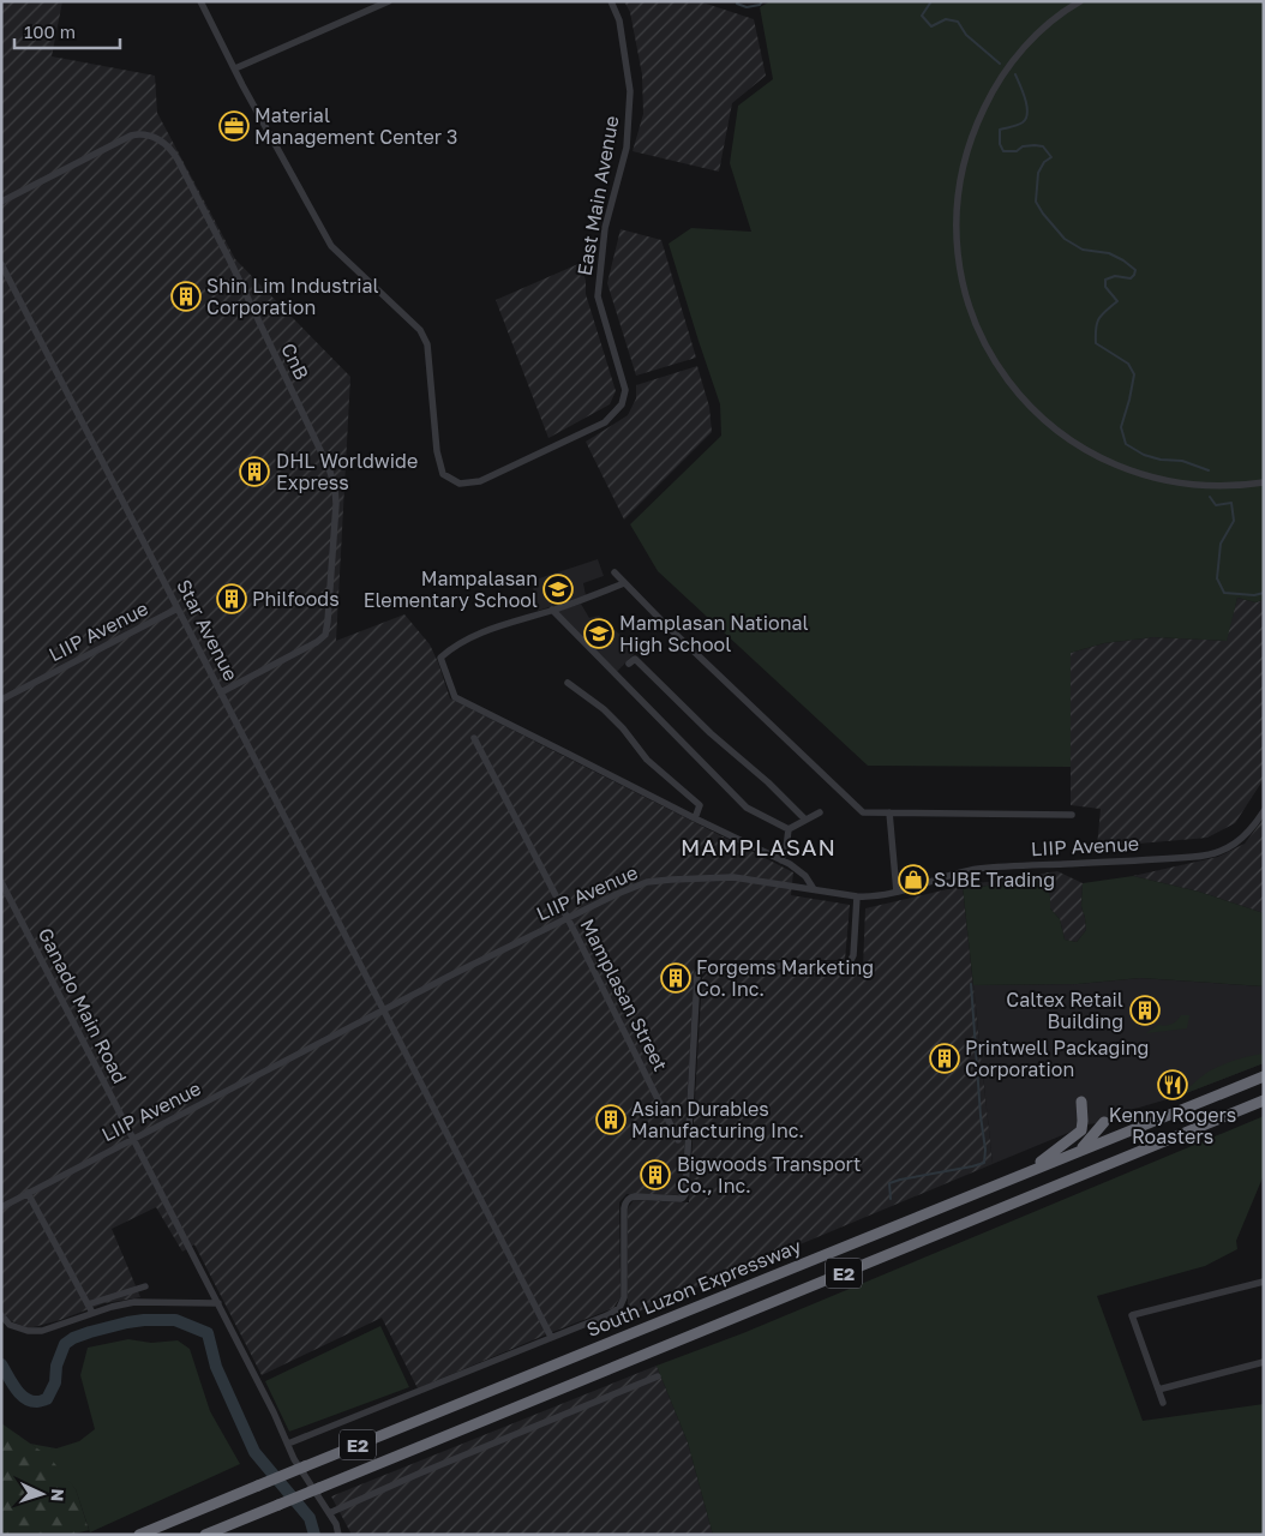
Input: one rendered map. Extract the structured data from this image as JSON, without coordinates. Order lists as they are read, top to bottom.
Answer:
{
  "streets": {
    "highway": ["E2", "South Luzon Expressway"],
    "street": [
      "East Main Avenue",
      "CnB",
      "Star Avenue",
      "LIIP Avenue",
      "Mamplasan Street",
      "Ganado Main Road"
    ]
  },
  "crossings": [
    ["CnB", "Star Avenue"],
    ["Star Avenue", "LIIP Avenue"],
    ["LIIP Avenue", "Mamplasan Street"],
    ["LIIP Avenue", "Ganado Main Road"]
  ],
  "districts": ["MAMPLASAN"],
  "places": {
    "office": ["Material Management Center 3"],
    "building": [
      "Shin Lim Industrial Corporation",
      "DHL Worldwide Express",
      "Philfoods",
      "Forgems Marketing Co. Inc.",
      "Caltex Retail Building",
      "Printwell Packaging Corporation",
      "Asian Durables Manufacturing Inc.",
      "Bigwoods Transport Co., Inc."
    ],
    "school or university": ["Mampalasan Elementary School", "Mamplasan National High School"],
    "shop": ["SJBE Trading"],
    "restaurant": ["Kenny Rogers Roasters"]
  },
  "scale_bar": "100 m",
  "north": "right"
}
